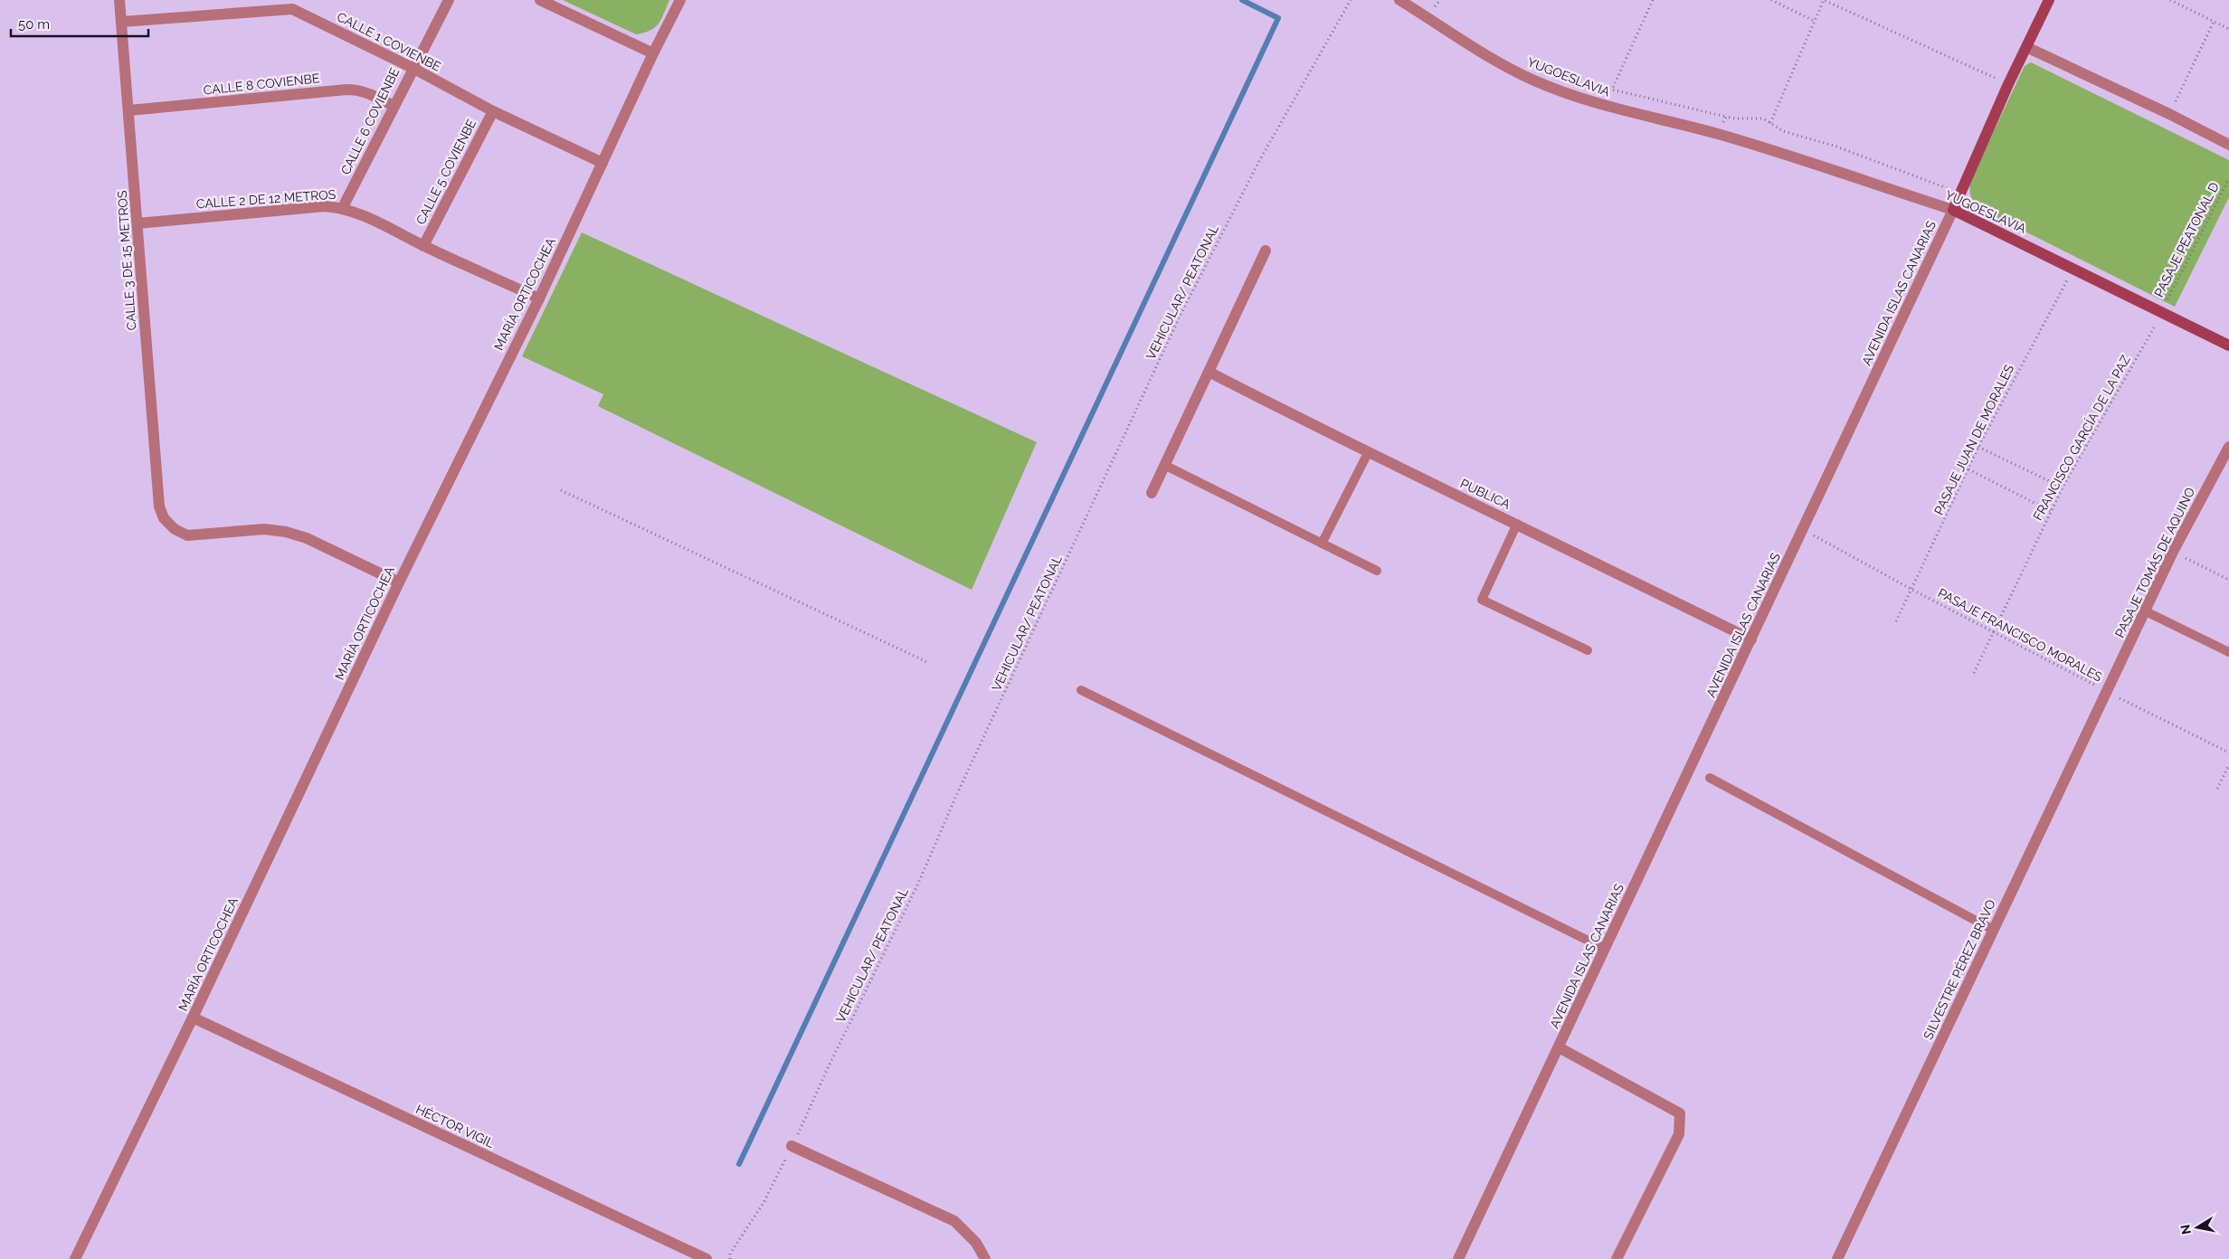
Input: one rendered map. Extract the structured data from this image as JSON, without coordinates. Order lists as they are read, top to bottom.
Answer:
{
  "streets": {
    "street": [
      "CALLE 1 COVIENBE",
      "YUGOESLAVIA",
      "CALLE 8 COVIENBE",
      "CALLE 6 COVIENBE",
      "CALLE 5 COVIENBE",
      "CALLE 2 DE 12 METROS",
      "CALLE 3 DE 15 METROS",
      "AVENIDA ISLAS CANARIAS",
      "MARÍA ORTICOCHEA",
      "PUBLICA",
      "PASAJE TOMÁS DE AQUINO",
      "SILVESTRE PÉREZ BRAVO",
      "HÉCTOR VIGIL"
    ],
    "path": [
      "PASAJE PEATONAL D",
      "VEHICULAR/ PEATONAL",
      "FRANCISCO GARCÍA DE LA PAZ",
      "PASAJE JUAN DE MORALES",
      "PASAJE FRANCISCO MORALES"
    ]
  },
  "crossings": [
    ["CALLE 1 COVIENBE", "CALLE 6 COVIENBE"],
    ["CALLE 1 COVIENBE", "CALLE 5 COVIENBE"],
    ["CALLE 1 COVIENBE", "CALLE 3 DE 15 METROS"],
    ["CALLE 1 COVIENBE", "MARÍA ORTICOCHEA"],
    ["YUGOESLAVIA", "PASAJE PEATONAL D"],
    ["YUGOESLAVIA", "AVENIDA ISLAS CANARIAS"],
    ["YUGOESLAVIA", "FRANCISCO GARCÍA DE LA PAZ"],
    ["YUGOESLAVIA", "PASAJE JUAN DE MORALES"],
    ["CALLE 8 COVIENBE", "CALLE 6 COVIENBE"],
    ["CALLE 8 COVIENBE", "CALLE 3 DE 15 METROS"],
    ["CALLE 6 COVIENBE", "CALLE 2 DE 12 METROS"],
    ["CALLE 5 COVIENBE", "CALLE 2 DE 12 METROS"],
    ["CALLE 2 DE 12 METROS", "CALLE 3 DE 15 METROS"],
    ["CALLE 2 DE 12 METROS", "MARÍA ORTICOCHEA"],
    ["PASAJE PEATONAL D", "FRANCISCO GARCÍA DE LA PAZ"],
    ["CALLE 3 DE 15 METROS", "MARÍA ORTICOCHEA"],
    ["AVENIDA ISLAS CANARIAS", "PUBLICA"],
    ["AVENIDA ISLAS CANARIAS", "PASAJE FRANCISCO MORALES"],
    ["MARÍA ORTICOCHEA", "HÉCTOR VIGIL"],
    ["FRANCISCO GARCÍA DE LA PAZ", "PASAJE FRANCISCO MORALES"],
    ["PASAJE JUAN DE MORALES", "PASAJE FRANCISCO MORALES"],
    ["PASAJE TOMÁS DE AQUINO", "PASAJE FRANCISCO MORALES"],
    ["PASAJE TOMÁS DE AQUINO", "SILVESTRE PÉREZ BRAVO"],
    ["PASAJE FRANCISCO MORALES", "SILVESTRE PÉREZ BRAVO"]
  ],
  "scale_bar": "50 m",
  "north": "left"
}
